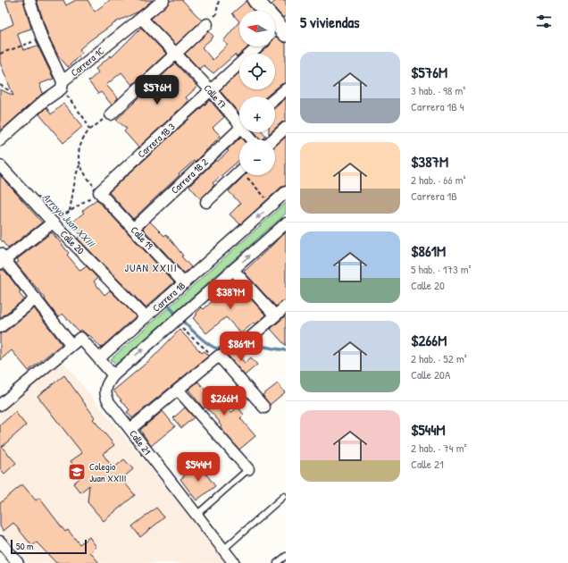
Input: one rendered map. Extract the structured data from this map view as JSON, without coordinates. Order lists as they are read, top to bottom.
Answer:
{
  "streets": {
    "street": [
      "Carrera 1C",
      "Calle 17",
      "Carrera 1B 3",
      "Carrera 1B 2",
      "Calle 19",
      "Calle 20",
      "Carrera 1B",
      "Calle 21"
    ]
  },
  "crossings": [
    ["Carrera 1C", "Calle 17"],
    ["Calle 17", "Carrera 1B 3"],
    ["Carrera 1B 3", "Calle 19"],
    ["Carrera 1B 2", "Calle 19"],
    ["Calle 19", "Carrera 1B"],
    ["Calle 20", "Carrera 1B"]
  ],
  "districts": ["JUAN XXIII"],
  "water": ["Arroyo Juan XXIII"],
  "places": {
    "school or university": ["Colegio Juan XXIII"]
  },
  "scale_bar": "50 m",
  "north": "left",
  "page": {
    "heading": "5 viviendas",
    "map_buttons": ["+", "−"],
    "list": [
      {
        "name": "$576M",
        "note": "3 hab. · 98 m² · Carrera 1B 4"
      },
      {
        "name": "$387M",
        "note": "2 hab. · 66 m² · Carrera 1B"
      },
      {
        "name": "$861M",
        "note": "5 hab. · 173 m² · Calle 20"
      },
      {
        "name": "$266M",
        "note": "2 hab. · 52 m² · Calle 20A"
      },
      {
        "name": "$544M",
        "note": "2 hab. · 74 m² · Calle 21"
      }
    ],
    "price": [
      "$576M",
      "$387M",
      "$861M",
      "$266M",
      "$544M"
    ],
    "scale": "50 m"
  }
}
